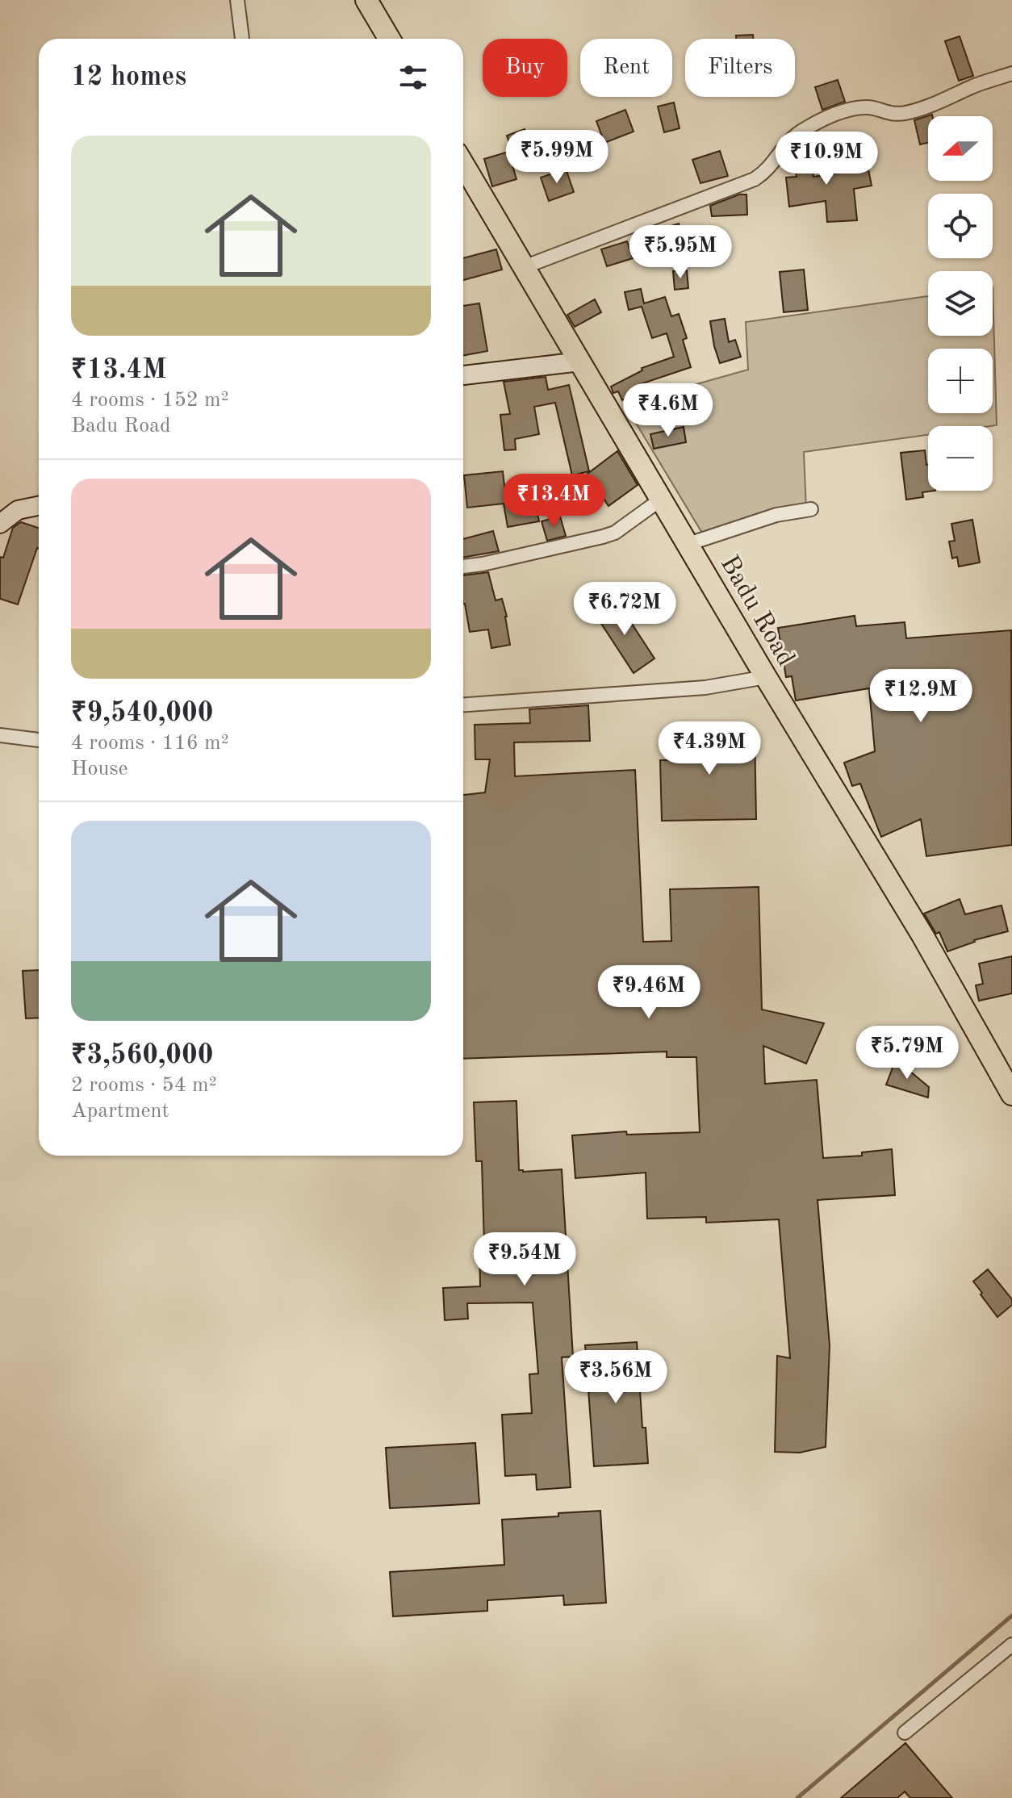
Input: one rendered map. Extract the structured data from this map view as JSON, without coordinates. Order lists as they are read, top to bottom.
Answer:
{
  "streets": {
    "main road": ["Badu Road"]
  },
  "north": "left",
  "page": {
    "chip": ["Buy", "Rent", "Filters"],
    "heading": "12 homes",
    "map_buttons": ["+", "−"],
    "list": [
      {
        "name": "₹13.4M",
        "note": "4 rooms · 152 m² · Badu Road"
      },
      {
        "name": "₹9,540,000",
        "note": "4 rooms · 116 m² · House"
      },
      {
        "name": "₹3,560,000",
        "note": "2 rooms · 54 m² · Apartment"
      }
    ],
    "price": [
      "₹5.99M",
      "₹10.9M",
      "₹5.95M",
      "₹4.6M",
      "₹13.4M",
      "₹6.72M",
      "₹12.9M",
      "₹4.39M",
      "₹9.46M",
      "₹5.79M",
      "₹9.54M",
      "₹3.56M"
    ]
  }
}
